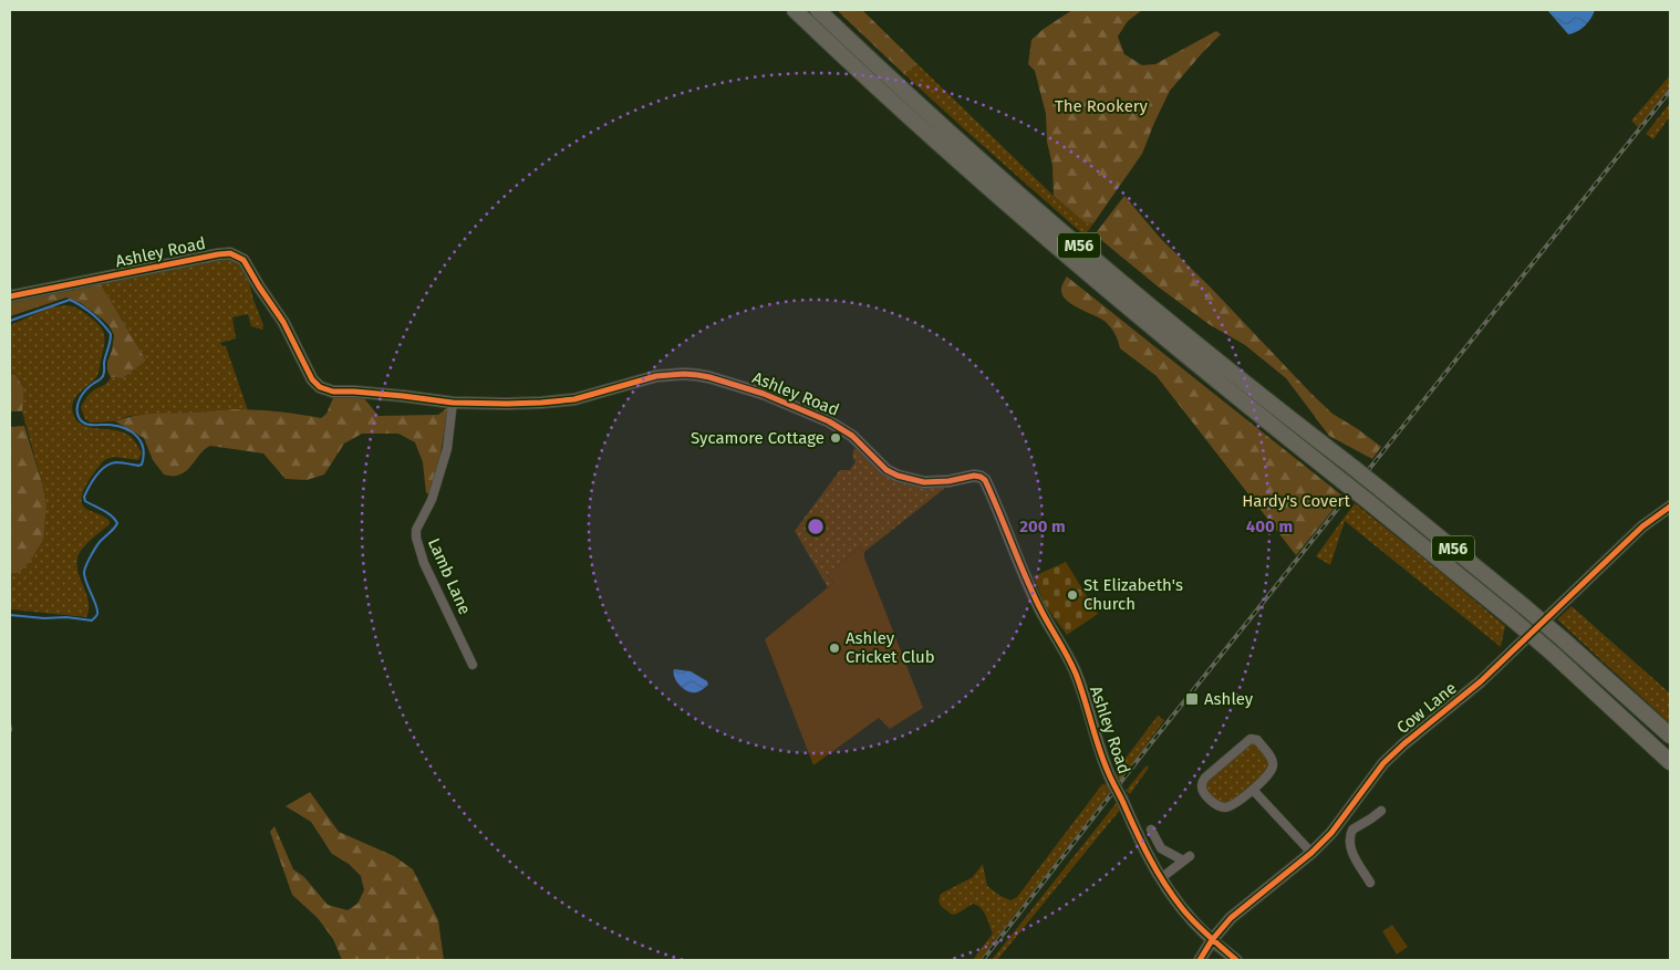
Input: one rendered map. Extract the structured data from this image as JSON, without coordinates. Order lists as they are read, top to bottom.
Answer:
{
  "streets": {
    "highway": ["M56"],
    "street": ["Ashley Road", "Lamb Lane", "Cow Lane"]
  },
  "crossings": [
    ["Ashley Road", "Lamb Lane"],
    ["Ashley Road", "Cow Lane"]
  ],
  "parks": ["The Rookery", "Hardy's Covert"],
  "places": {
    "other": ["Sycamore Cottage", "St Elizabeth's Church", "Ashley Cricket Club"],
    "transit": ["Ashley"]
  },
  "rings": ["200 m", "400 m"]
}
